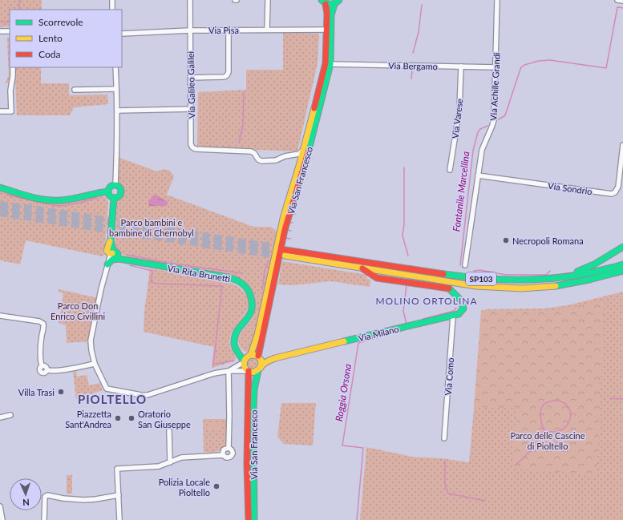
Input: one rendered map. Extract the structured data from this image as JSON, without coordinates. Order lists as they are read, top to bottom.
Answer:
{
  "streets": {
    "main road": [
      "Via San Francesco",
      "Via Rita Brunetti",
      "SP103",
      "Via Milano"
    ],
    "street": [
      "Via Pisa",
      "Via Bergamo",
      "Via Galileo Galilei",
      "Via Achille Grandi",
      "Via Varese",
      "Via Sondrio",
      "Via Como"
    ]
  },
  "crossings": [
    ["Via Pisa", "Via Galileo Galilei"],
    ["Via Pisa", "Via San Francesco"],
    ["Via Bergamo", "Via Achille Grandi"],
    ["Via Bergamo", "Via Varese"],
    ["Via Bergamo", "Via San Francesco"],
    ["Via Achille Grandi", "Via Sondrio"],
    ["Via San Francesco", "Via Milano"],
    ["Via Milano", "Via Como"]
  ],
  "districts": ["MOLINO ORTOLINA", "PIOLTELLO"],
  "water": ["Fontanile Marcellina", "Roggia Orsona"],
  "parks": ["Parco bambini e bambine di Chernobyl", "Parco Don Enrico Civillini", "Parco delle Cascine di Pioltello"],
  "places": [
    "Necropoli Romana",
    "Villa Trasi",
    "Piazzetta Sant'Andrea",
    "Oratorio San Giuseppe",
    "Polizia Locale Pioltello"
  ],
  "legend": ["Scorrevole", "Lento", "Coda"],
  "north": "bottom"
}
